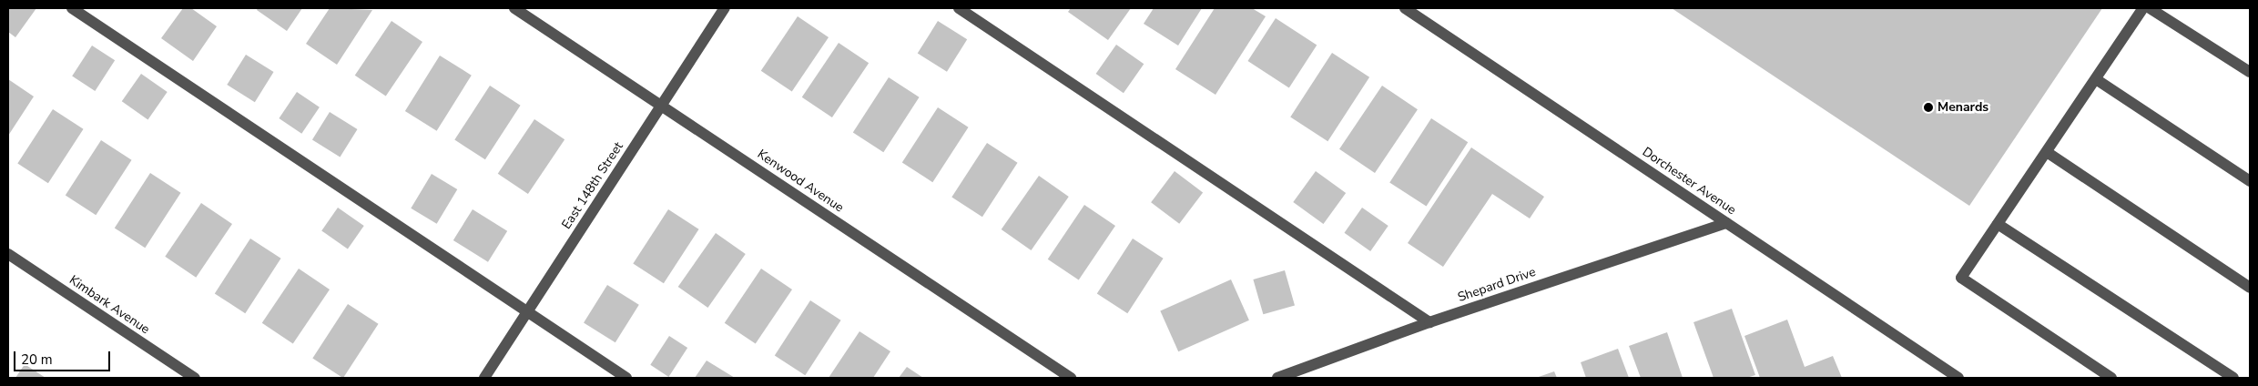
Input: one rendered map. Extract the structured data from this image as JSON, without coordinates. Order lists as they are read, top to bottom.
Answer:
{
  "streets": {
    "street": [
      "Kenwood Avenue",
      "Dorchester Avenue",
      "East 148th Street",
      "Shepard Drive",
      "Kimbark Avenue"
    ]
  },
  "crossings": [
    ["Kenwood Avenue", "East 148th Street"],
    ["Dorchester Avenue", "Shepard Drive"]
  ],
  "places": ["Menards"],
  "scale_bar": "20 m"
}
